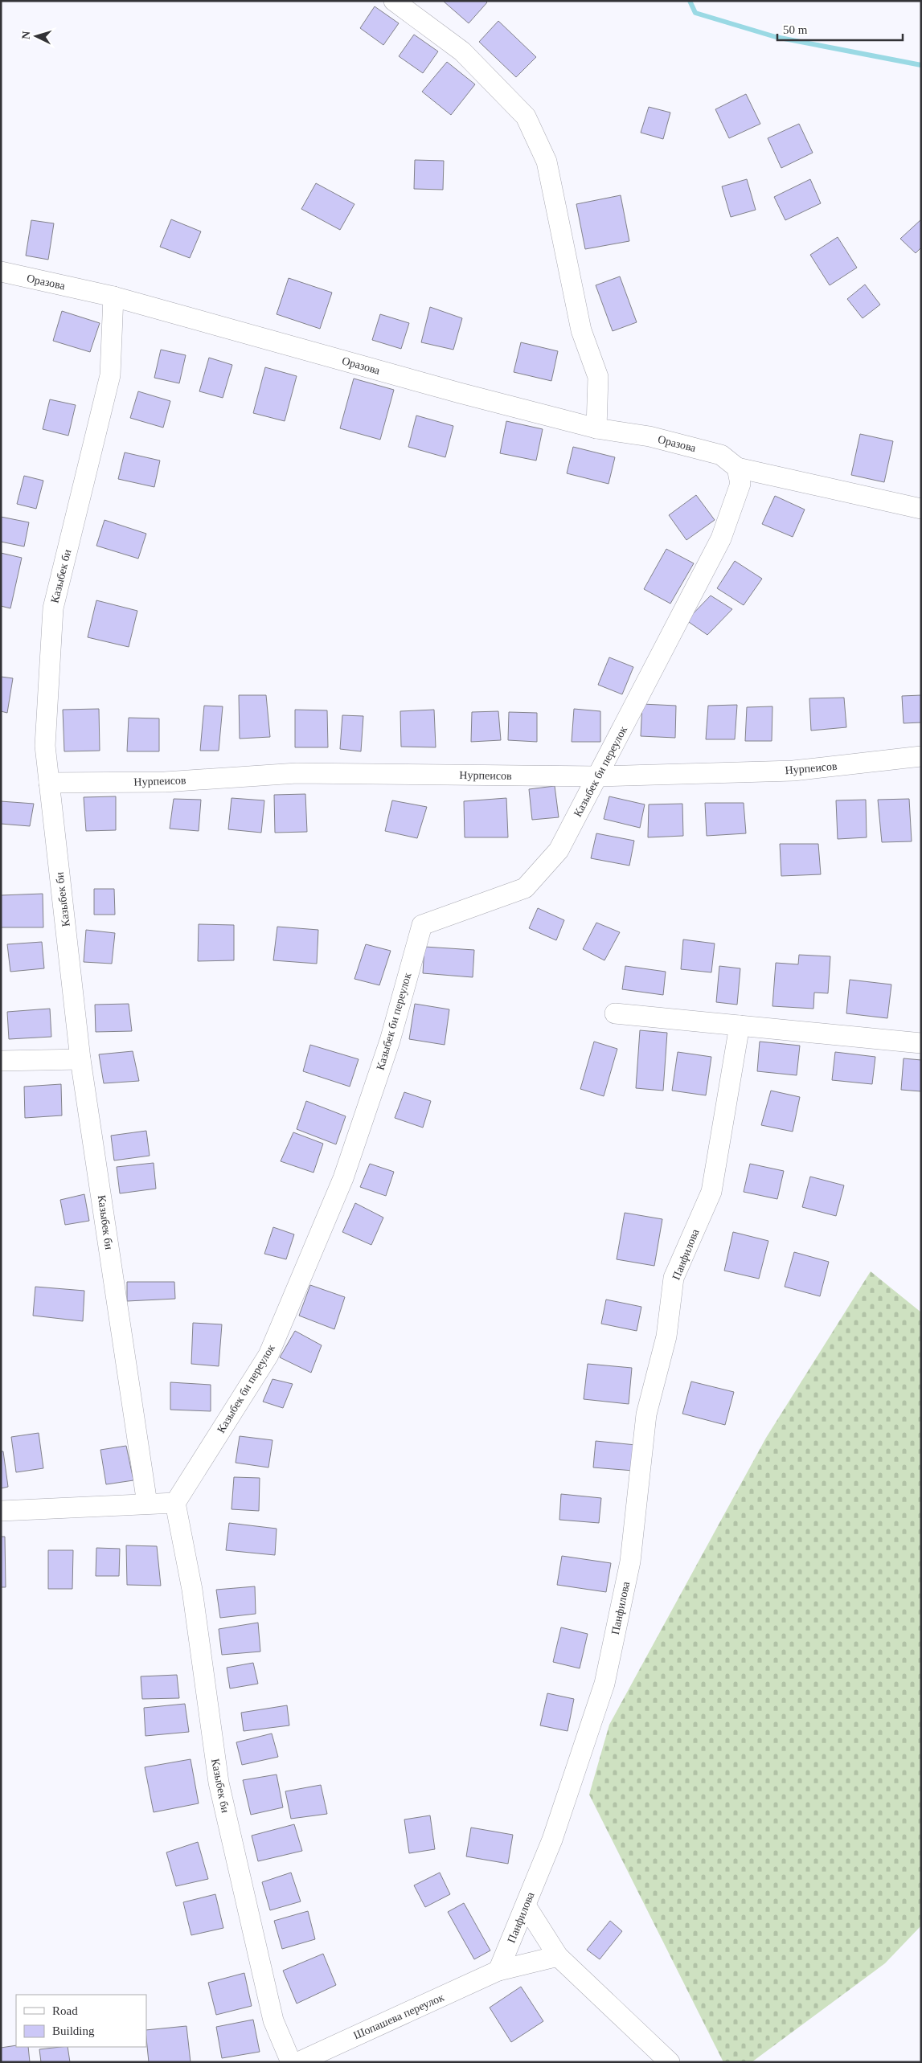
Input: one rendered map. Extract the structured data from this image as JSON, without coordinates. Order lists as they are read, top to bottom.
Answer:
{
  "streets": {
    "street": [
      "Оразова",
      "Казыбек би",
      "Нурпеисов",
      "Казыбек би переулок",
      "Панфилова",
      "Шопашева переулок"
    ]
  },
  "crossings": [
    ["Оразова", "Казыбек би"],
    ["Оразова", "Казыбек би переулок"],
    ["Казыбек би", "Нурпеисов"],
    ["Казыбек би", "Казыбек би переулок"],
    ["Нурпеисов", "Казыбек би переулок"],
    ["Панфилова", "Шопашева переулок"]
  ],
  "legend": ["Road", "Building"],
  "scale_bar": "50 m",
  "north": "left"
}
